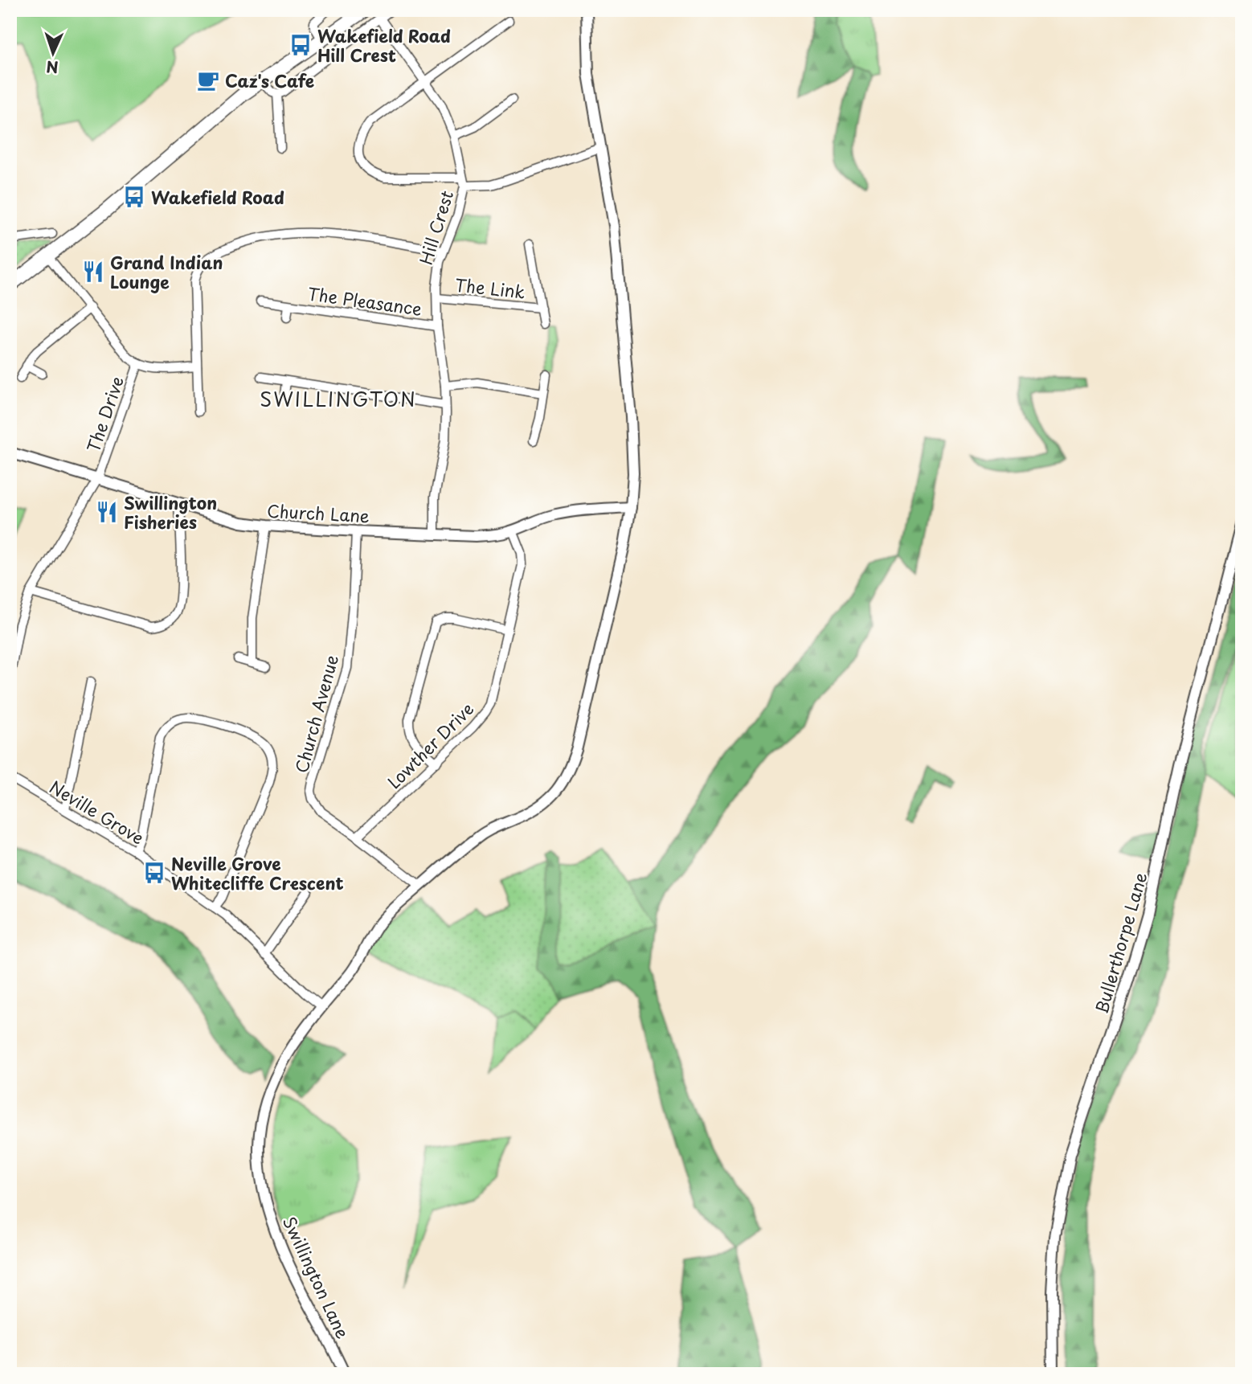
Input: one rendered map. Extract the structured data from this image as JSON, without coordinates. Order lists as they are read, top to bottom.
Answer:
{
  "streets": {
    "street": [
      "Hill Crest",
      "The Link",
      "The Pleasance",
      "The Drive",
      "Church Lane",
      "Church Avenue",
      "Lowther Drive",
      "Neville Grove",
      "Bullerthorpe Lane",
      "Swillington Lane"
    ]
  },
  "crossings": [
    ["Hill Crest", "The Link"],
    ["Hill Crest", "The Pleasance"],
    ["Hill Crest", "Church Lane"],
    ["The Drive", "Church Lane"],
    ["Church Lane", "Church Avenue"],
    ["Church Lane", "Lowther Drive"],
    ["Church Lane", "Swillington Lane"],
    ["Church Avenue", "Lowther Drive"],
    ["Church Avenue", "Swillington Lane"],
    ["Neville Grove", "Swillington Lane"]
  ],
  "districts": ["SWILLINGTON"],
  "places": {
    "bus stop": ["Wakefield Road Hill Crest", "Wakefield Road", "Neville Grove Whitecliffe Crescent"],
    "cafe": ["Caz's Cafe"],
    "restaurant": ["Grand Indian Lounge", "Swillington Fisheries"]
  },
  "north": "bottom"
}
